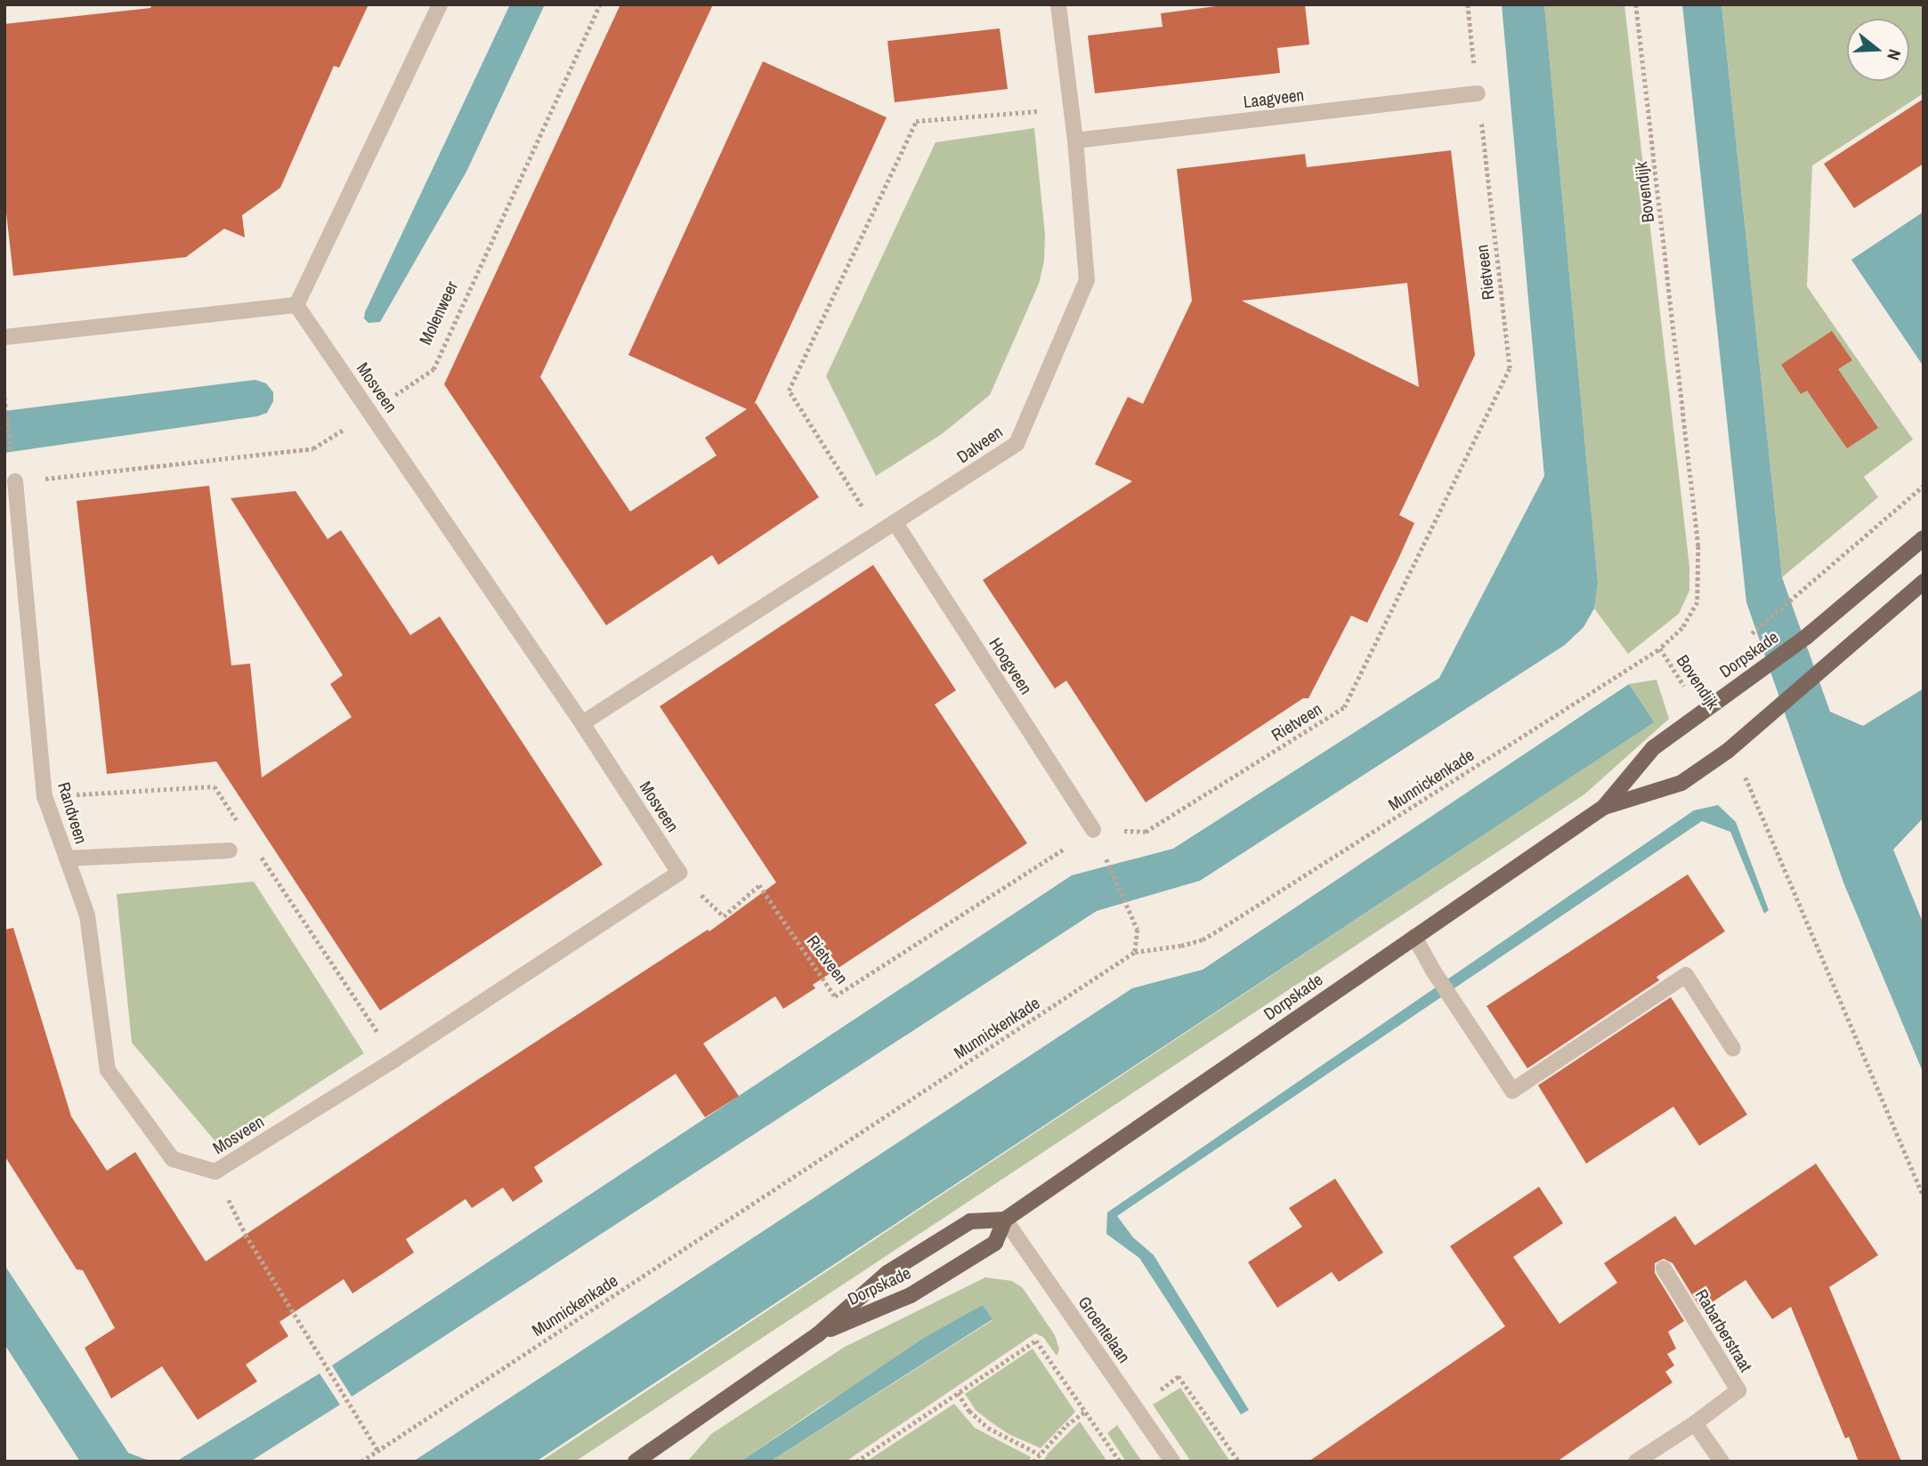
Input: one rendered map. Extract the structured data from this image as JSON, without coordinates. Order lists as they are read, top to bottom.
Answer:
{
  "streets": {
    "main road": ["Dorpskade"],
    "street": [
      "Laagveen",
      "Mosveen",
      "Dalveen",
      "Hoogveen",
      "Randveen",
      "Groentelaan",
      "Rabarberstraat"
    ],
    "path": [
      "Bovendijk",
      "Rietveen",
      "Molenweer",
      "Munnickenkade"
    ]
  },
  "crossings": [
    ["Laagveen", "Rietveen"],
    ["Laagveen", "Dalveen"],
    ["Bovendijk", "Dorpskade"],
    ["Bovendijk", "Munnickenkade"],
    ["Rietveen", "Mosveen"],
    ["Rietveen", "Hoogveen"],
    ["Molenweer", "Mosveen"],
    ["Molenweer", "Randveen"],
    ["Mosveen", "Dalveen"],
    ["Mosveen", "Randveen"],
    ["Dalveen", "Hoogveen"],
    ["Dorpskade", "Groentelaan"]
  ],
  "north": "right"
}
